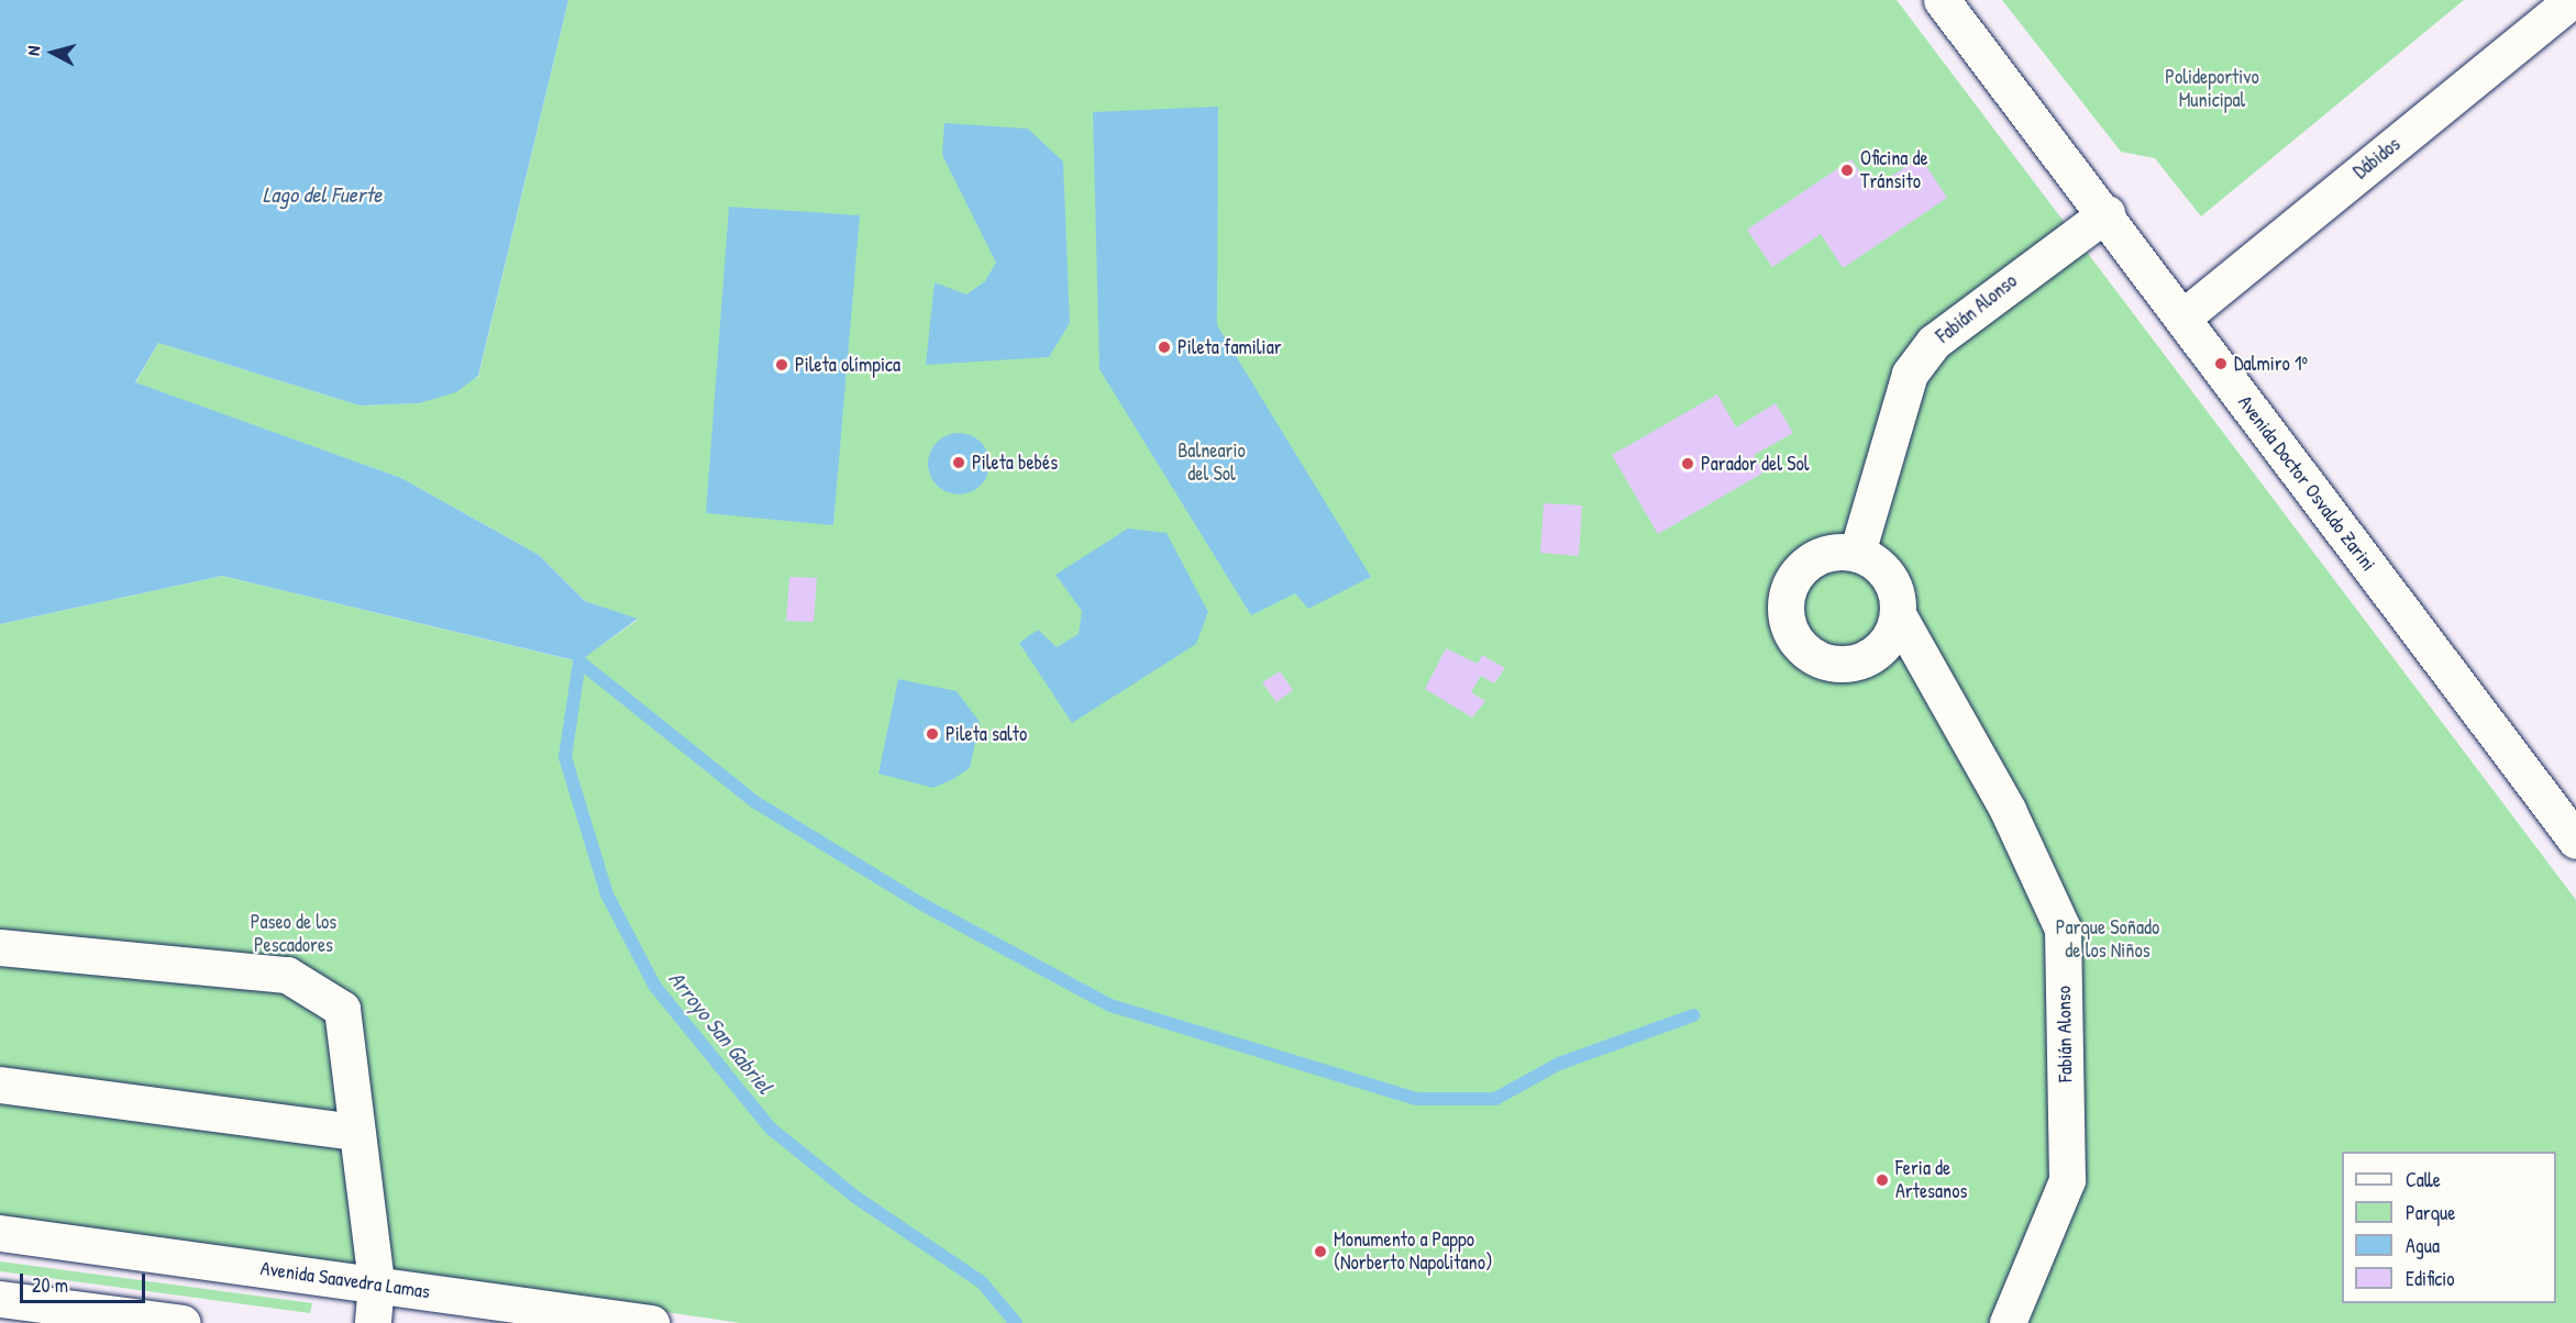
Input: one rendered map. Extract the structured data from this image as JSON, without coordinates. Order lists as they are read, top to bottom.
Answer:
{
  "streets": {
    "street": [
      "Dábidos",
      "Fabián Alonso",
      "Avenida Doctor Osvaldo Zarini",
      "Avenida Saavedra Lamas"
    ]
  },
  "crossings": [
    ["Dábidos", "Avenida Doctor Osvaldo Zarini"],
    ["Fabián Alonso", "Avenida Doctor Osvaldo Zarini"]
  ],
  "water": ["Lago del Fuerte", "Arroyo San Gabriel"],
  "parks": [
    "Polideportivo Municipal",
    "Balneario del Sol",
    "Paseo de los Pescadores",
    "Parque Soñado de los Niños"
  ],
  "places": [
    "Oficina de Tránsito",
    "Pileta familiar",
    "Dalmiro 1º",
    "Pileta olímpica",
    "Pileta bebés",
    "Parador del Sol",
    "Pileta salto",
    "Feria de Artesanos",
    "Monumento a Pappo (Norberto Napolitano)"
  ],
  "legend": [
    "Calle",
    "Parque",
    "Agua",
    "Edificio"
  ],
  "scale_bar": "20 m",
  "north": "left"
}
